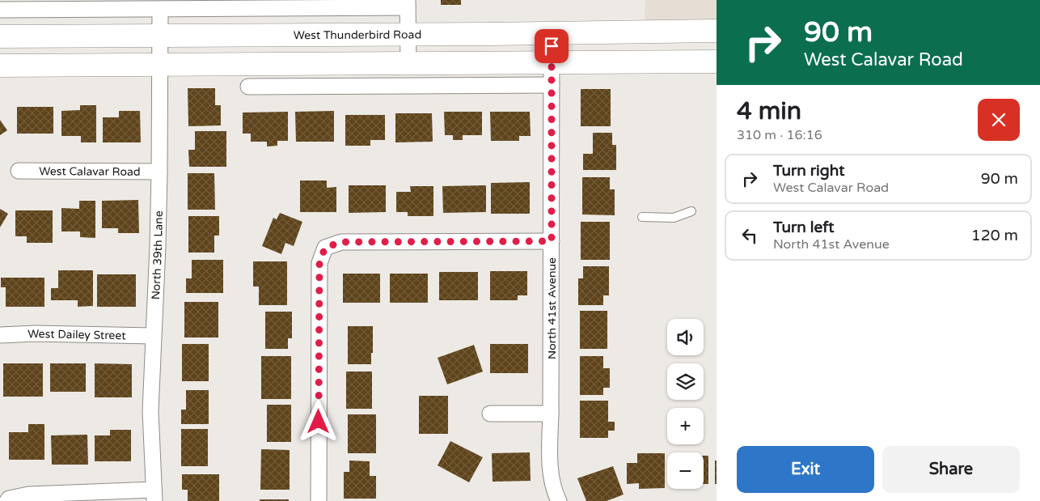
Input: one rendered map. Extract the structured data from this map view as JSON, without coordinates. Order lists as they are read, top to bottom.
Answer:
{
  "streets": {
    "main road": ["West Thunderbird Road"],
    "street": [
      "West Calavar Road",
      "North 39th Lane",
      "North 41st Avenue",
      "West Dailey Street"
    ]
  },
  "crossings": [
    ["West Thunderbird Road", "North 39th Lane"],
    ["West Thunderbird Road", "North 41st Avenue"],
    ["West Calavar Road", "North 39th Lane"],
    ["North 39th Lane", "West Dailey Street"]
  ],
  "page": {
    "turn": ["90 m", "West Calavar Road"],
    "heading": ["4 min", "310 m · 16:16"],
    "list": [
      {
        "name": "Turn right",
        "note": "West Calavar Road",
        "value": "90 m"
      },
      {
        "name": "Turn left",
        "note": "North 41st Avenue",
        "value": "120 m"
      }
    ],
    "map_buttons": ["+", "−"],
    "buttons": ["Exit", "Share"]
  }
}
